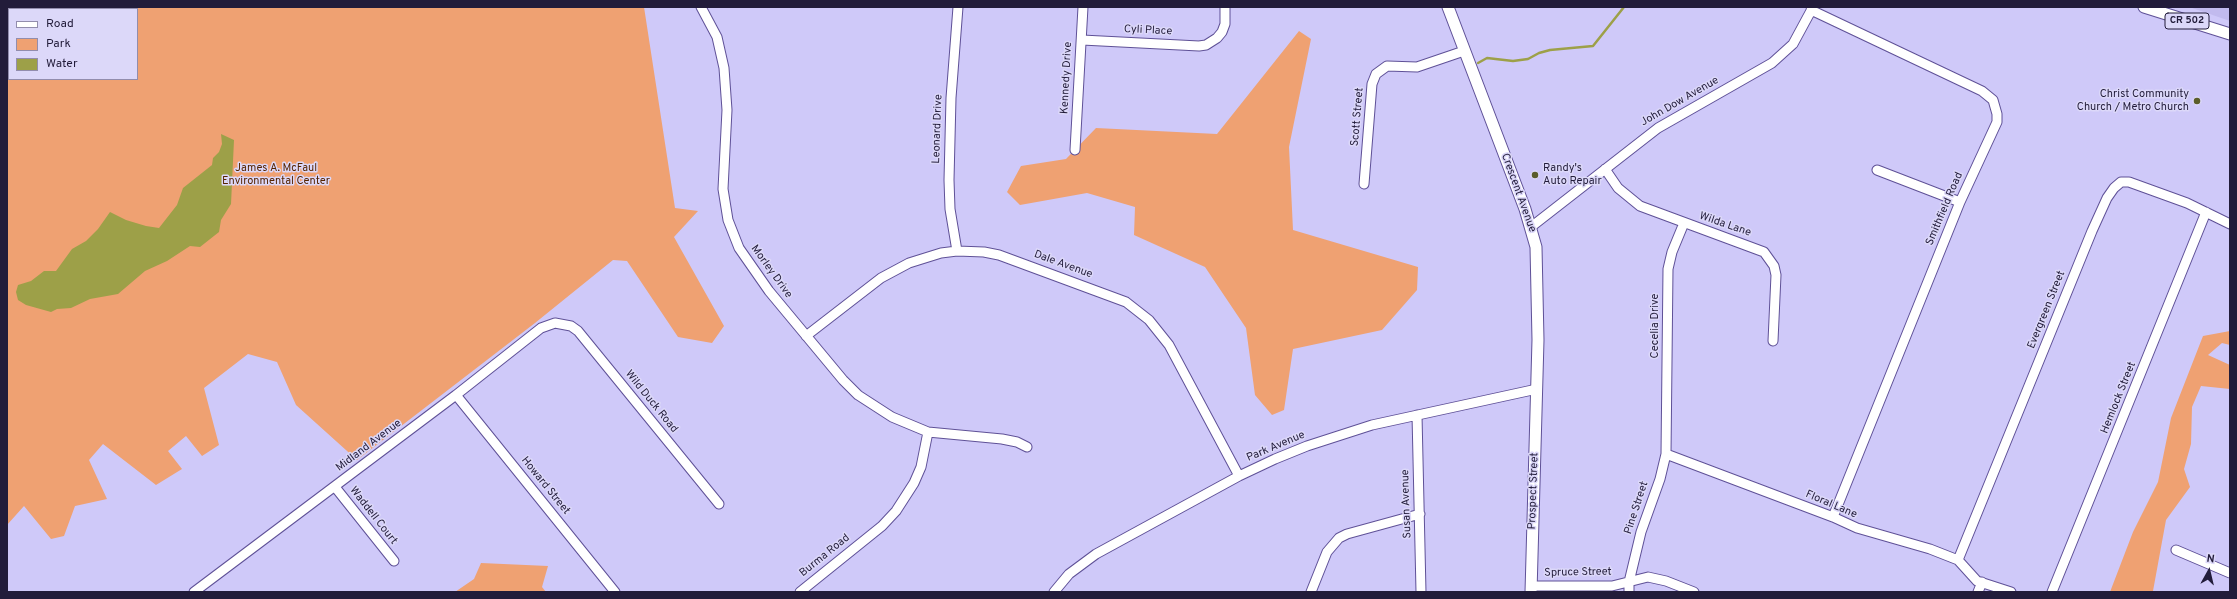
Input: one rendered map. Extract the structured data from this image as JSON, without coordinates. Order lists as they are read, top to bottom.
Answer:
{
  "streets": {
    "main road": ["CR 502", "Crescent Avenue", "Prospect Street"],
    "street": [
      "Cyli Place",
      "Kennedy Drive",
      "John Dow Avenue",
      "Scott Street",
      "Leonard Drive",
      "Smithfield Road",
      "Wilda Lane",
      "Dale Avenue",
      "Morley Drive",
      "Evergreen Street",
      "Cecelia Drive",
      "Hemlock Street",
      "Wild Duck Road",
      "Midland Avenue",
      "Park Avenue",
      "Howard Street",
      "Susan Avenue",
      "Floral Lane",
      "Pine Street",
      "Waddell Court",
      "Burma Road",
      "Spruce Street"
    ]
  },
  "crossings": [
    ["Cyli Place", "Kennedy Drive"],
    ["John Dow Avenue", "Crescent Avenue"],
    ["John Dow Avenue", "Smithfield Road"],
    ["John Dow Avenue", "Wilda Lane"],
    ["Scott Street", "Crescent Avenue"],
    ["Leonard Drive", "Dale Avenue"],
    ["Crescent Avenue", "Park Avenue"],
    ["Crescent Avenue", "Prospect Street"],
    ["Smithfield Road", "Floral Lane"],
    ["Wilda Lane", "Cecelia Drive"],
    ["Dale Avenue", "Morley Drive"],
    ["Dale Avenue", "Park Avenue"],
    ["Morley Drive", "Burma Road"],
    ["Evergreen Street", "Hemlock Street"],
    ["Evergreen Street", "Floral Lane"],
    ["Cecelia Drive", "Pine Street"],
    ["Wild Duck Road", "Midland Avenue"],
    ["Midland Avenue", "Howard Street"],
    ["Midland Avenue", "Waddell Court"],
    ["Park Avenue", "Prospect Street"],
    ["Park Avenue", "Susan Avenue"],
    ["Prospect Street", "Spruce Street"],
    ["Floral Lane", "Pine Street"],
    ["Pine Street", "Spruce Street"]
  ],
  "parks": ["James A. McFaul Environmental Center"],
  "places": ["Christ Community Church / Metro Church", "Randy's Auto Repair"],
  "legend": ["Road", "Park", "Water"],
  "north": "top"
}
